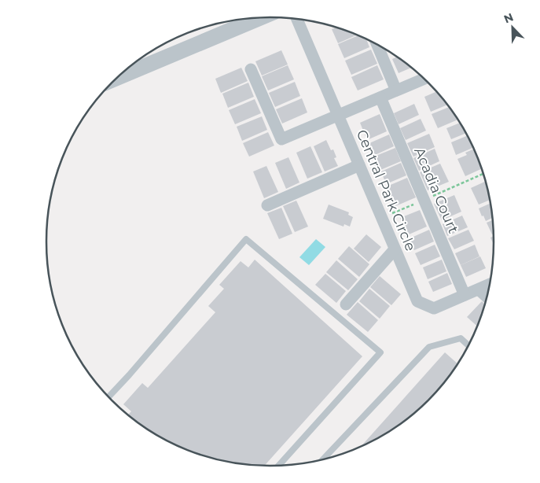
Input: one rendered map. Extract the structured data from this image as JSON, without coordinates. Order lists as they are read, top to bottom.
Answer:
{
  "streets": {
    "street": ["Central Park Circle", "Acadia Court"]
  },
  "crossings": [
    ["Central Park Circle", "Acadia Court"]
  ],
  "north": "top left"
}
